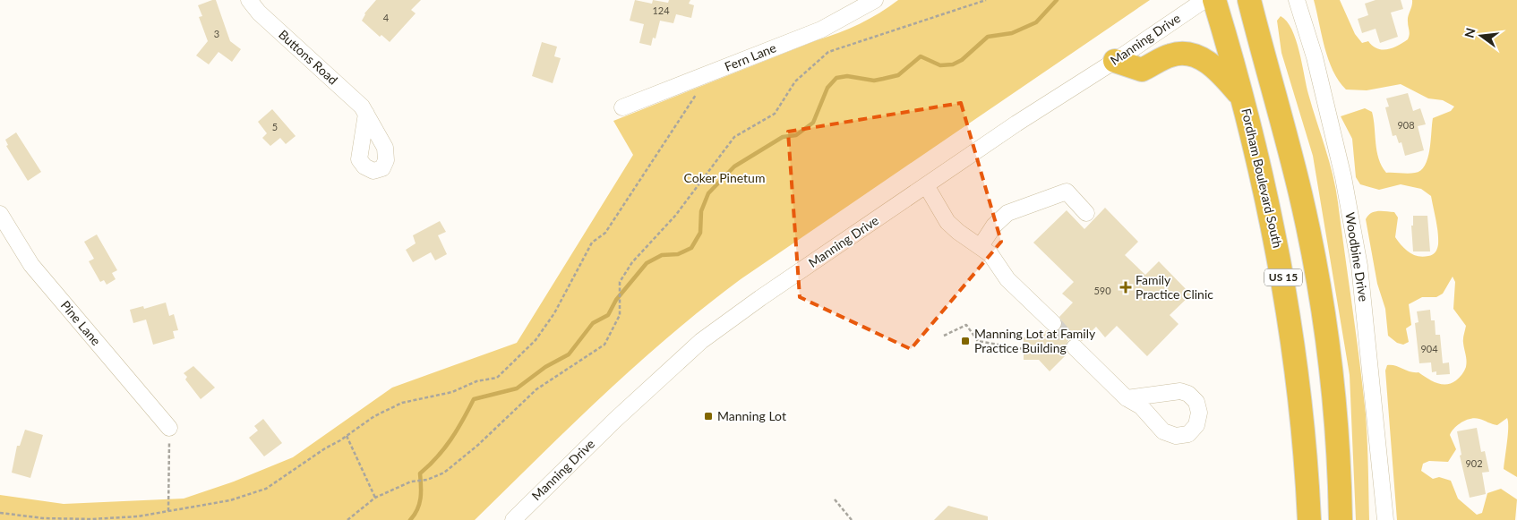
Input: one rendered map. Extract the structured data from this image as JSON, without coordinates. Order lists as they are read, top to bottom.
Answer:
{
  "streets": {
    "highway": ["Fordham Boulevard South", "US 15"],
    "street": [
      "Manning Drive",
      "Buttons Road",
      "Fern Lane",
      "Woodbine Drive",
      "Pine Lane"
    ]
  },
  "parks": ["Coker Pinetum"],
  "places": {
    "health": ["Family Practice Clinic"],
    "transit": ["Manning Lot at Family Practice Building", "Manning Lot"]
  },
  "house_numbers": [
    "124",
    "4",
    "3",
    "908",
    "5",
    "590",
    "904",
    "902"
  ],
  "north": "left"
}
